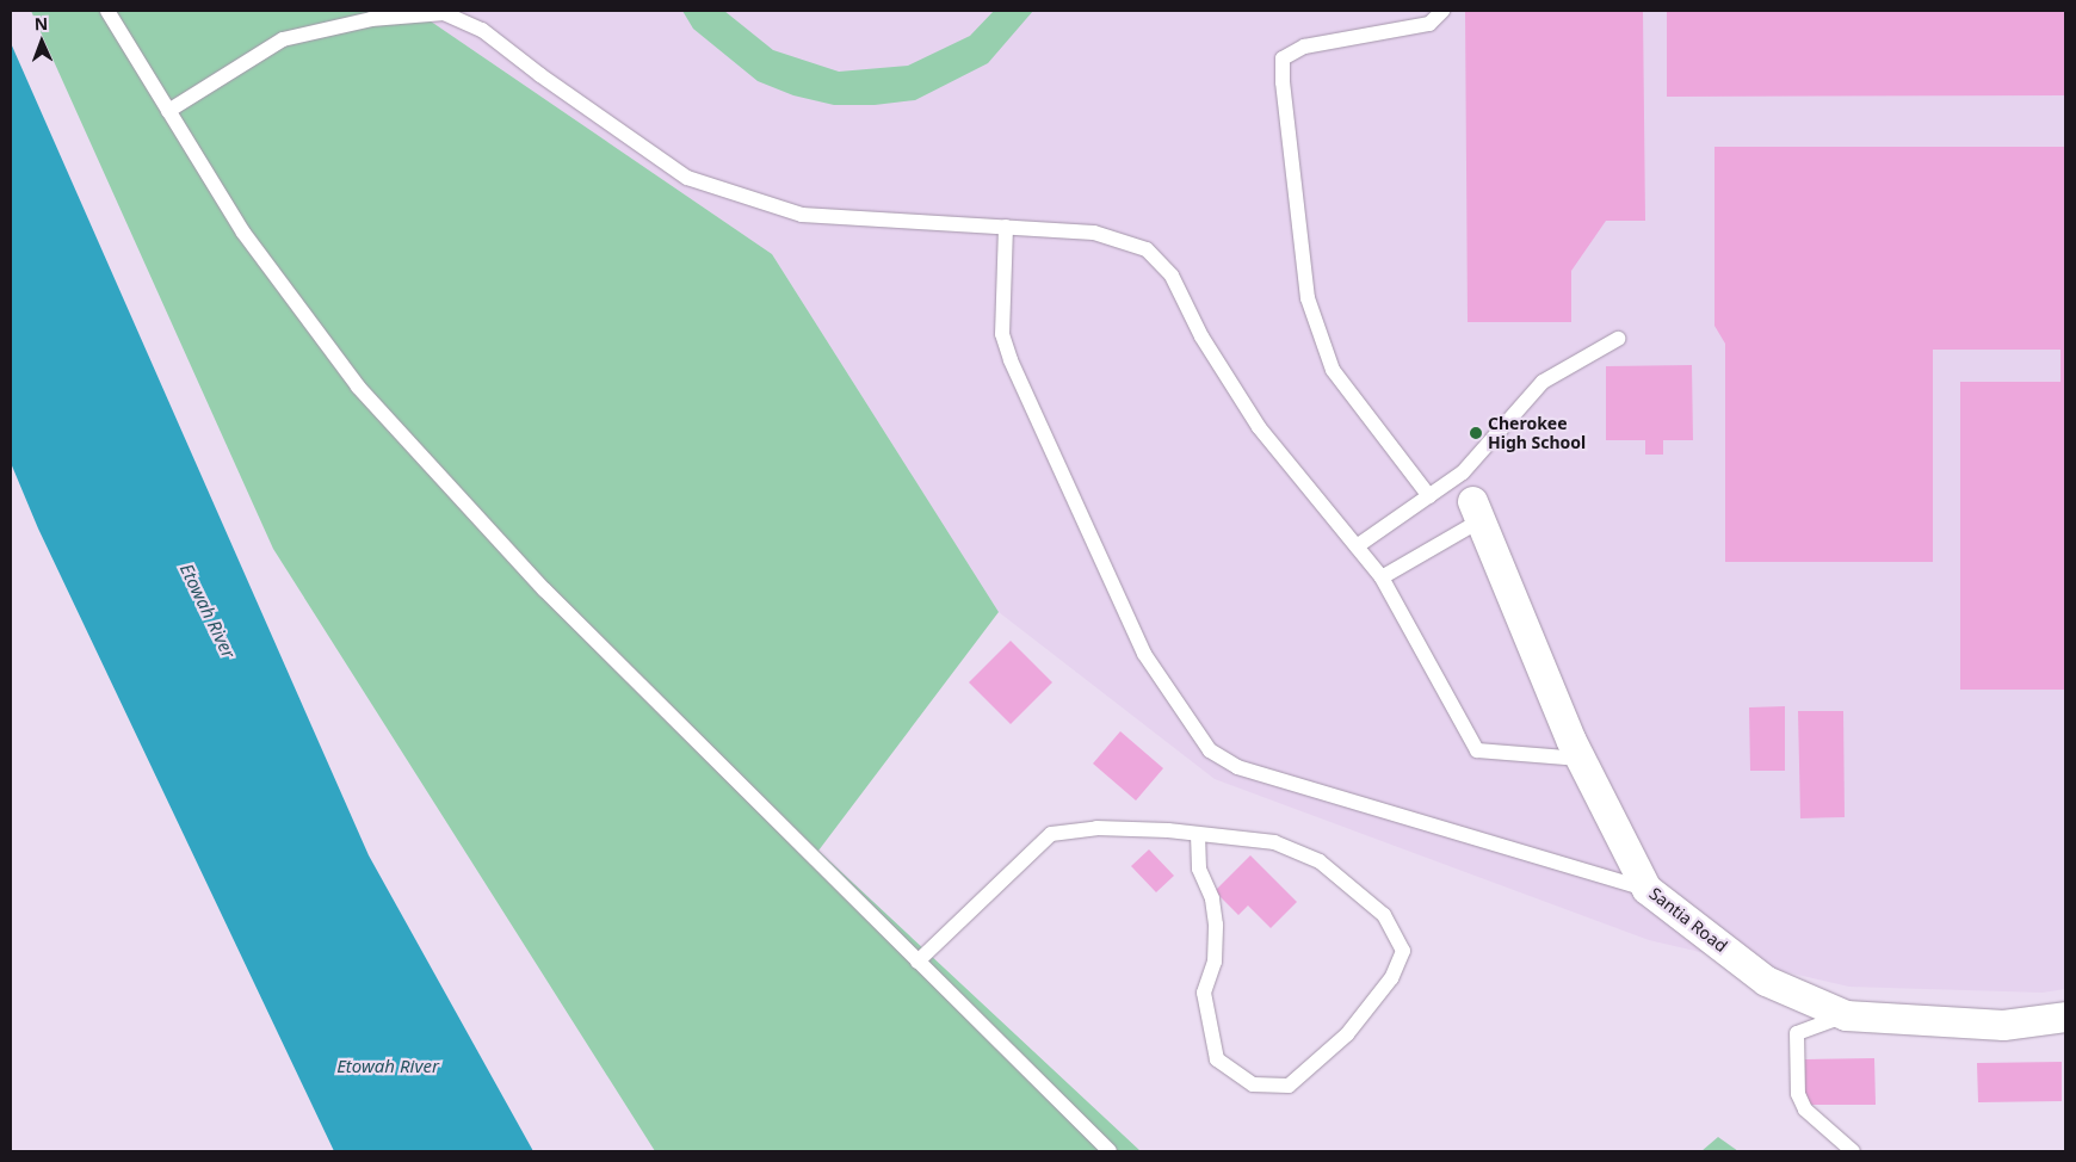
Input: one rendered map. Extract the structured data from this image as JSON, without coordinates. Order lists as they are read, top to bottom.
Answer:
{
  "streets": {
    "street": ["Santia Road"]
  },
  "water": ["Etowah River"],
  "places": ["Cherokee High School"],
  "north": "top"
}
